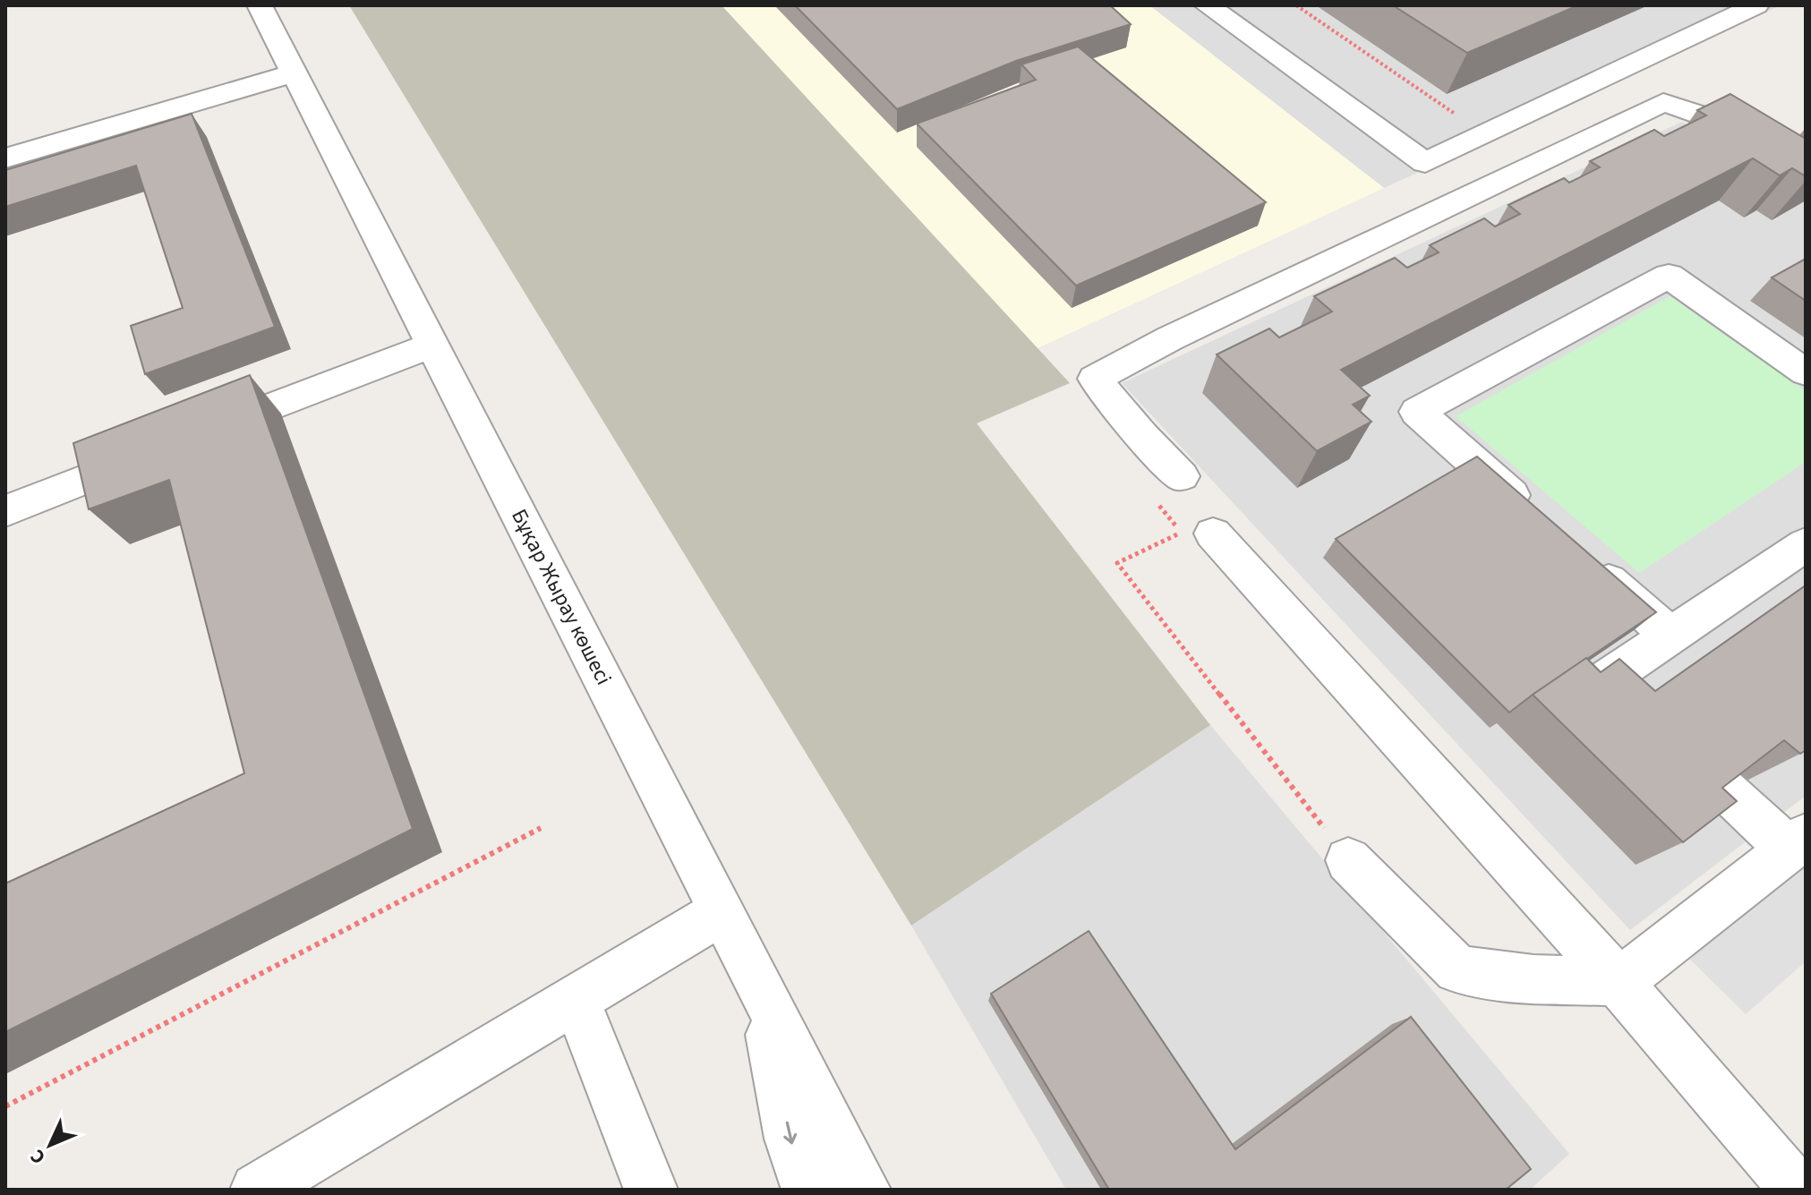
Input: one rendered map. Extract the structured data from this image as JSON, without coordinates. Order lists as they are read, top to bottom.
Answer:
{
  "streets": {
    "street": ["Бұқар Жырау көшесі"]
  },
  "north": "bottom left"
}
